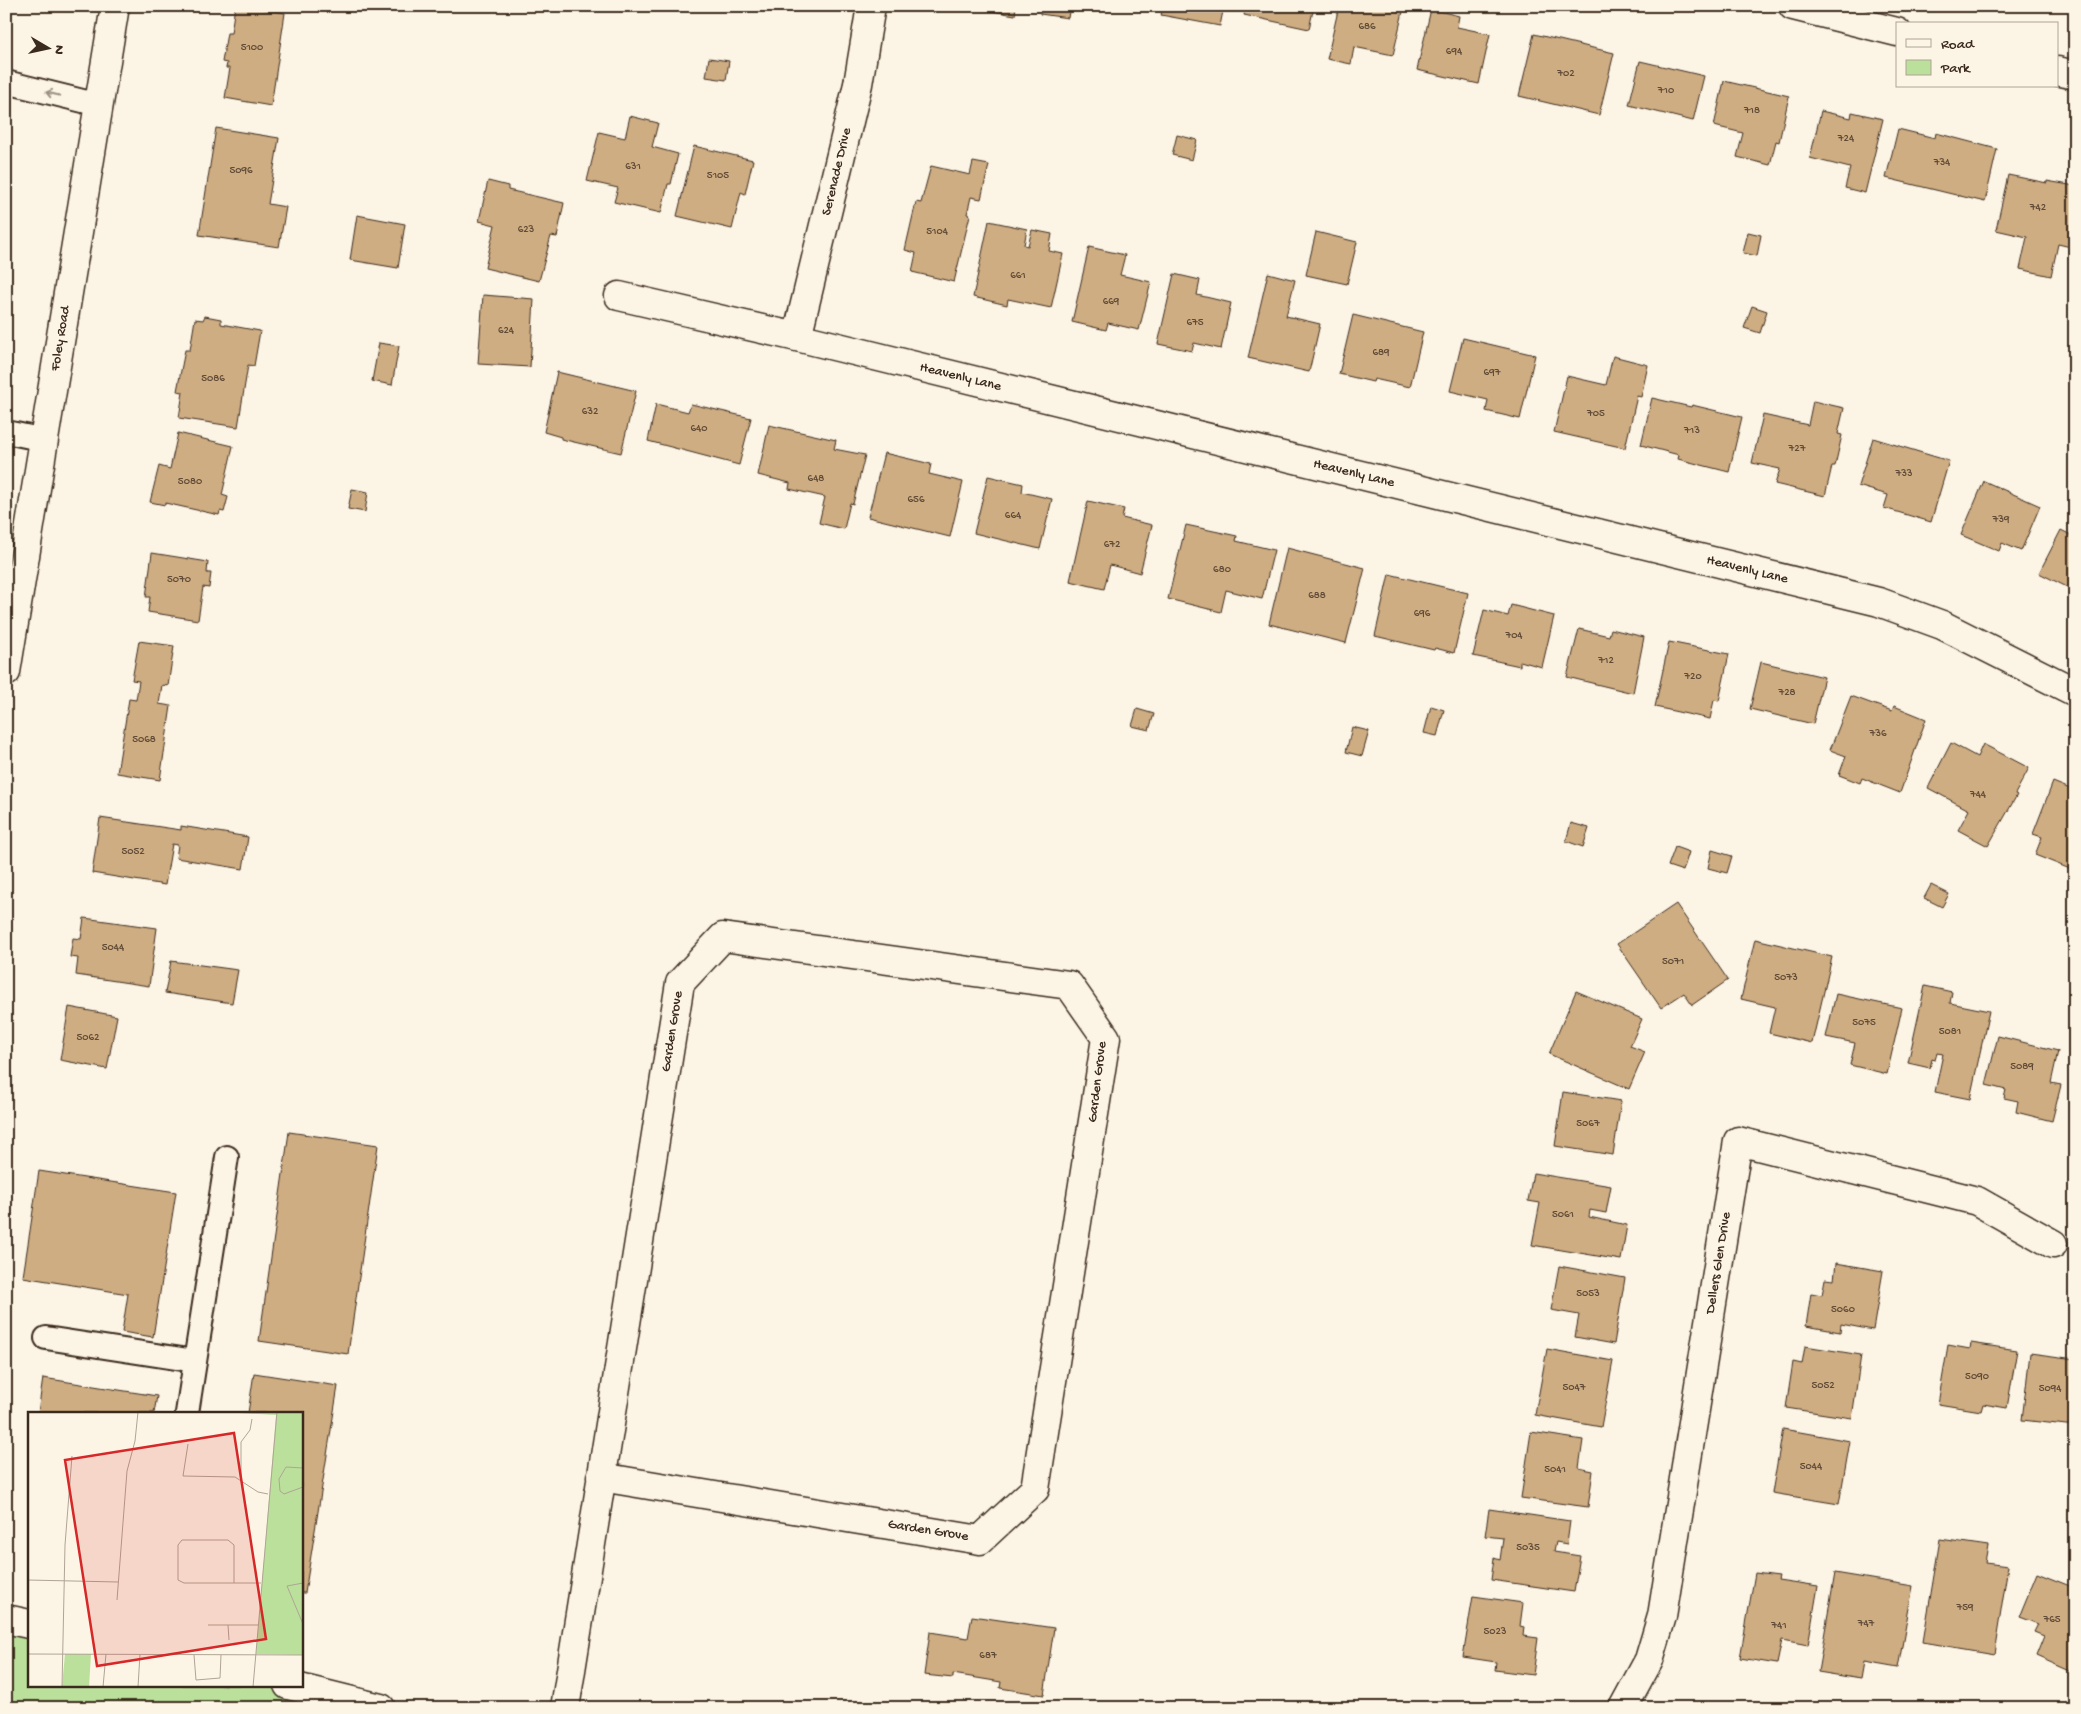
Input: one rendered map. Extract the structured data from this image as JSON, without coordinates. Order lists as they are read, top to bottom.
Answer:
{
  "streets": {
    "street": [
      "Serenade Drive",
      "Foley Road",
      "Heavenly Lane",
      "Garden Grove",
      "Dellers Glen Drive"
    ]
  },
  "crossings": [
    ["Serenade Drive", "Heavenly Lane"]
  ],
  "house_numbers": [
    "686",
    "5100",
    "694",
    "702",
    "710",
    "718",
    "724",
    "734",
    "631",
    "5096",
    "5105",
    "742",
    "623",
    "5104",
    "661",
    "669",
    "675",
    "624",
    "689",
    "697",
    "5086",
    "632",
    "705",
    "640",
    "713",
    "727",
    "733",
    "648",
    "5080",
    "656",
    "664",
    "739",
    "672",
    "680",
    "5070",
    "688",
    "696",
    "704",
    "712",
    "720",
    "728",
    "736",
    "5068",
    "744",
    "5052",
    "5044",
    "5071",
    "5073",
    "5075",
    "5081",
    "5062",
    "5089",
    "5067",
    "5061",
    "5053",
    "5060",
    "5090",
    "5052",
    "5047",
    "5094",
    "5044",
    "5041",
    "5035",
    "759",
    "765",
    "747",
    "741",
    "5023",
    "687"
  ],
  "legend": ["Road", "Park"],
  "north": "right"
}
